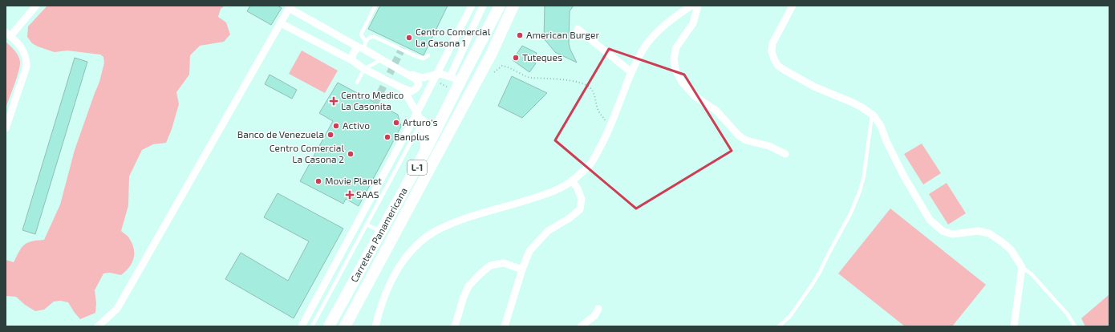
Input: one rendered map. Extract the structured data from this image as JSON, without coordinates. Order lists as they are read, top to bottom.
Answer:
{
  "streets": {
    "main road": ["L-1", "Carretera Panamericana"]
  },
  "places": {
    "other": [
      "American Burger",
      "Centro Comercial La Casona 1",
      "Tuteques",
      "Arturo's",
      "Activo",
      "Banco de Venezuela",
      "Banplus",
      "Centro Comercial La Casona 2",
      "Movie Planet"
    ],
    "health": ["Centro Medico La Casonita", "SAAS"]
  }
}
